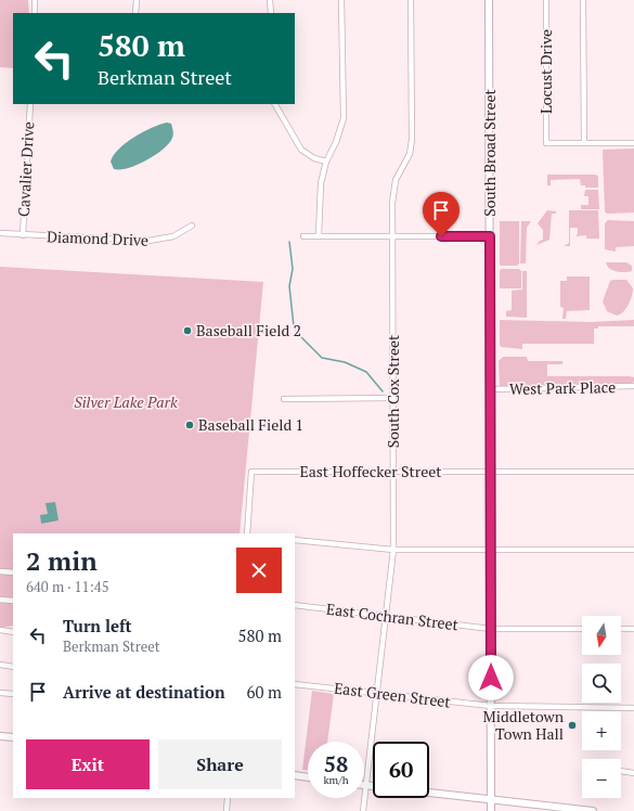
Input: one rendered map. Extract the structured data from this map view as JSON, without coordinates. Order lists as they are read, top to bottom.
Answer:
{
  "streets": {
    "main road": ["South Broad Street"],
    "street": [
      "Locust Drive",
      "Cavalier Drive",
      "Diamond Drive",
      "West Park Place",
      "South Cox Street",
      "East Hoffecker Street",
      "East Cochran Street",
      "East Green Street"
    ]
  },
  "crossings": [
    ["South Broad Street", "West Park Place"],
    ["South Broad Street", "East Hoffecker Street"],
    ["South Broad Street", "East Cochran Street"],
    ["South Broad Street", "East Green Street"],
    ["Cavalier Drive", "Diamond Drive"],
    ["South Cox Street", "East Hoffecker Street"],
    ["South Cox Street", "East Cochran Street"],
    ["South Cox Street", "East Green Street"]
  ],
  "parks": ["Silver Lake Park"],
  "places": ["Baseball Field 2", "Baseball Field 1", "Middletown Town Hall"],
  "north": "bottom",
  "page": {
    "turn": ["580 m", "Berkman Street"],
    "heading": ["2 min", "640 m · 11:45"],
    "list": [
      {
        "name": "Turn left",
        "note": "Berkman Street",
        "value": "580 m"
      },
      {
        "name": "Arrive at destination",
        "value": "60 m"
      }
    ],
    "map_buttons": ["+", "−"],
    "buttons": ["Exit", "Share"],
    "speed": "58 km/h",
    "limit": "60"
  }
}
